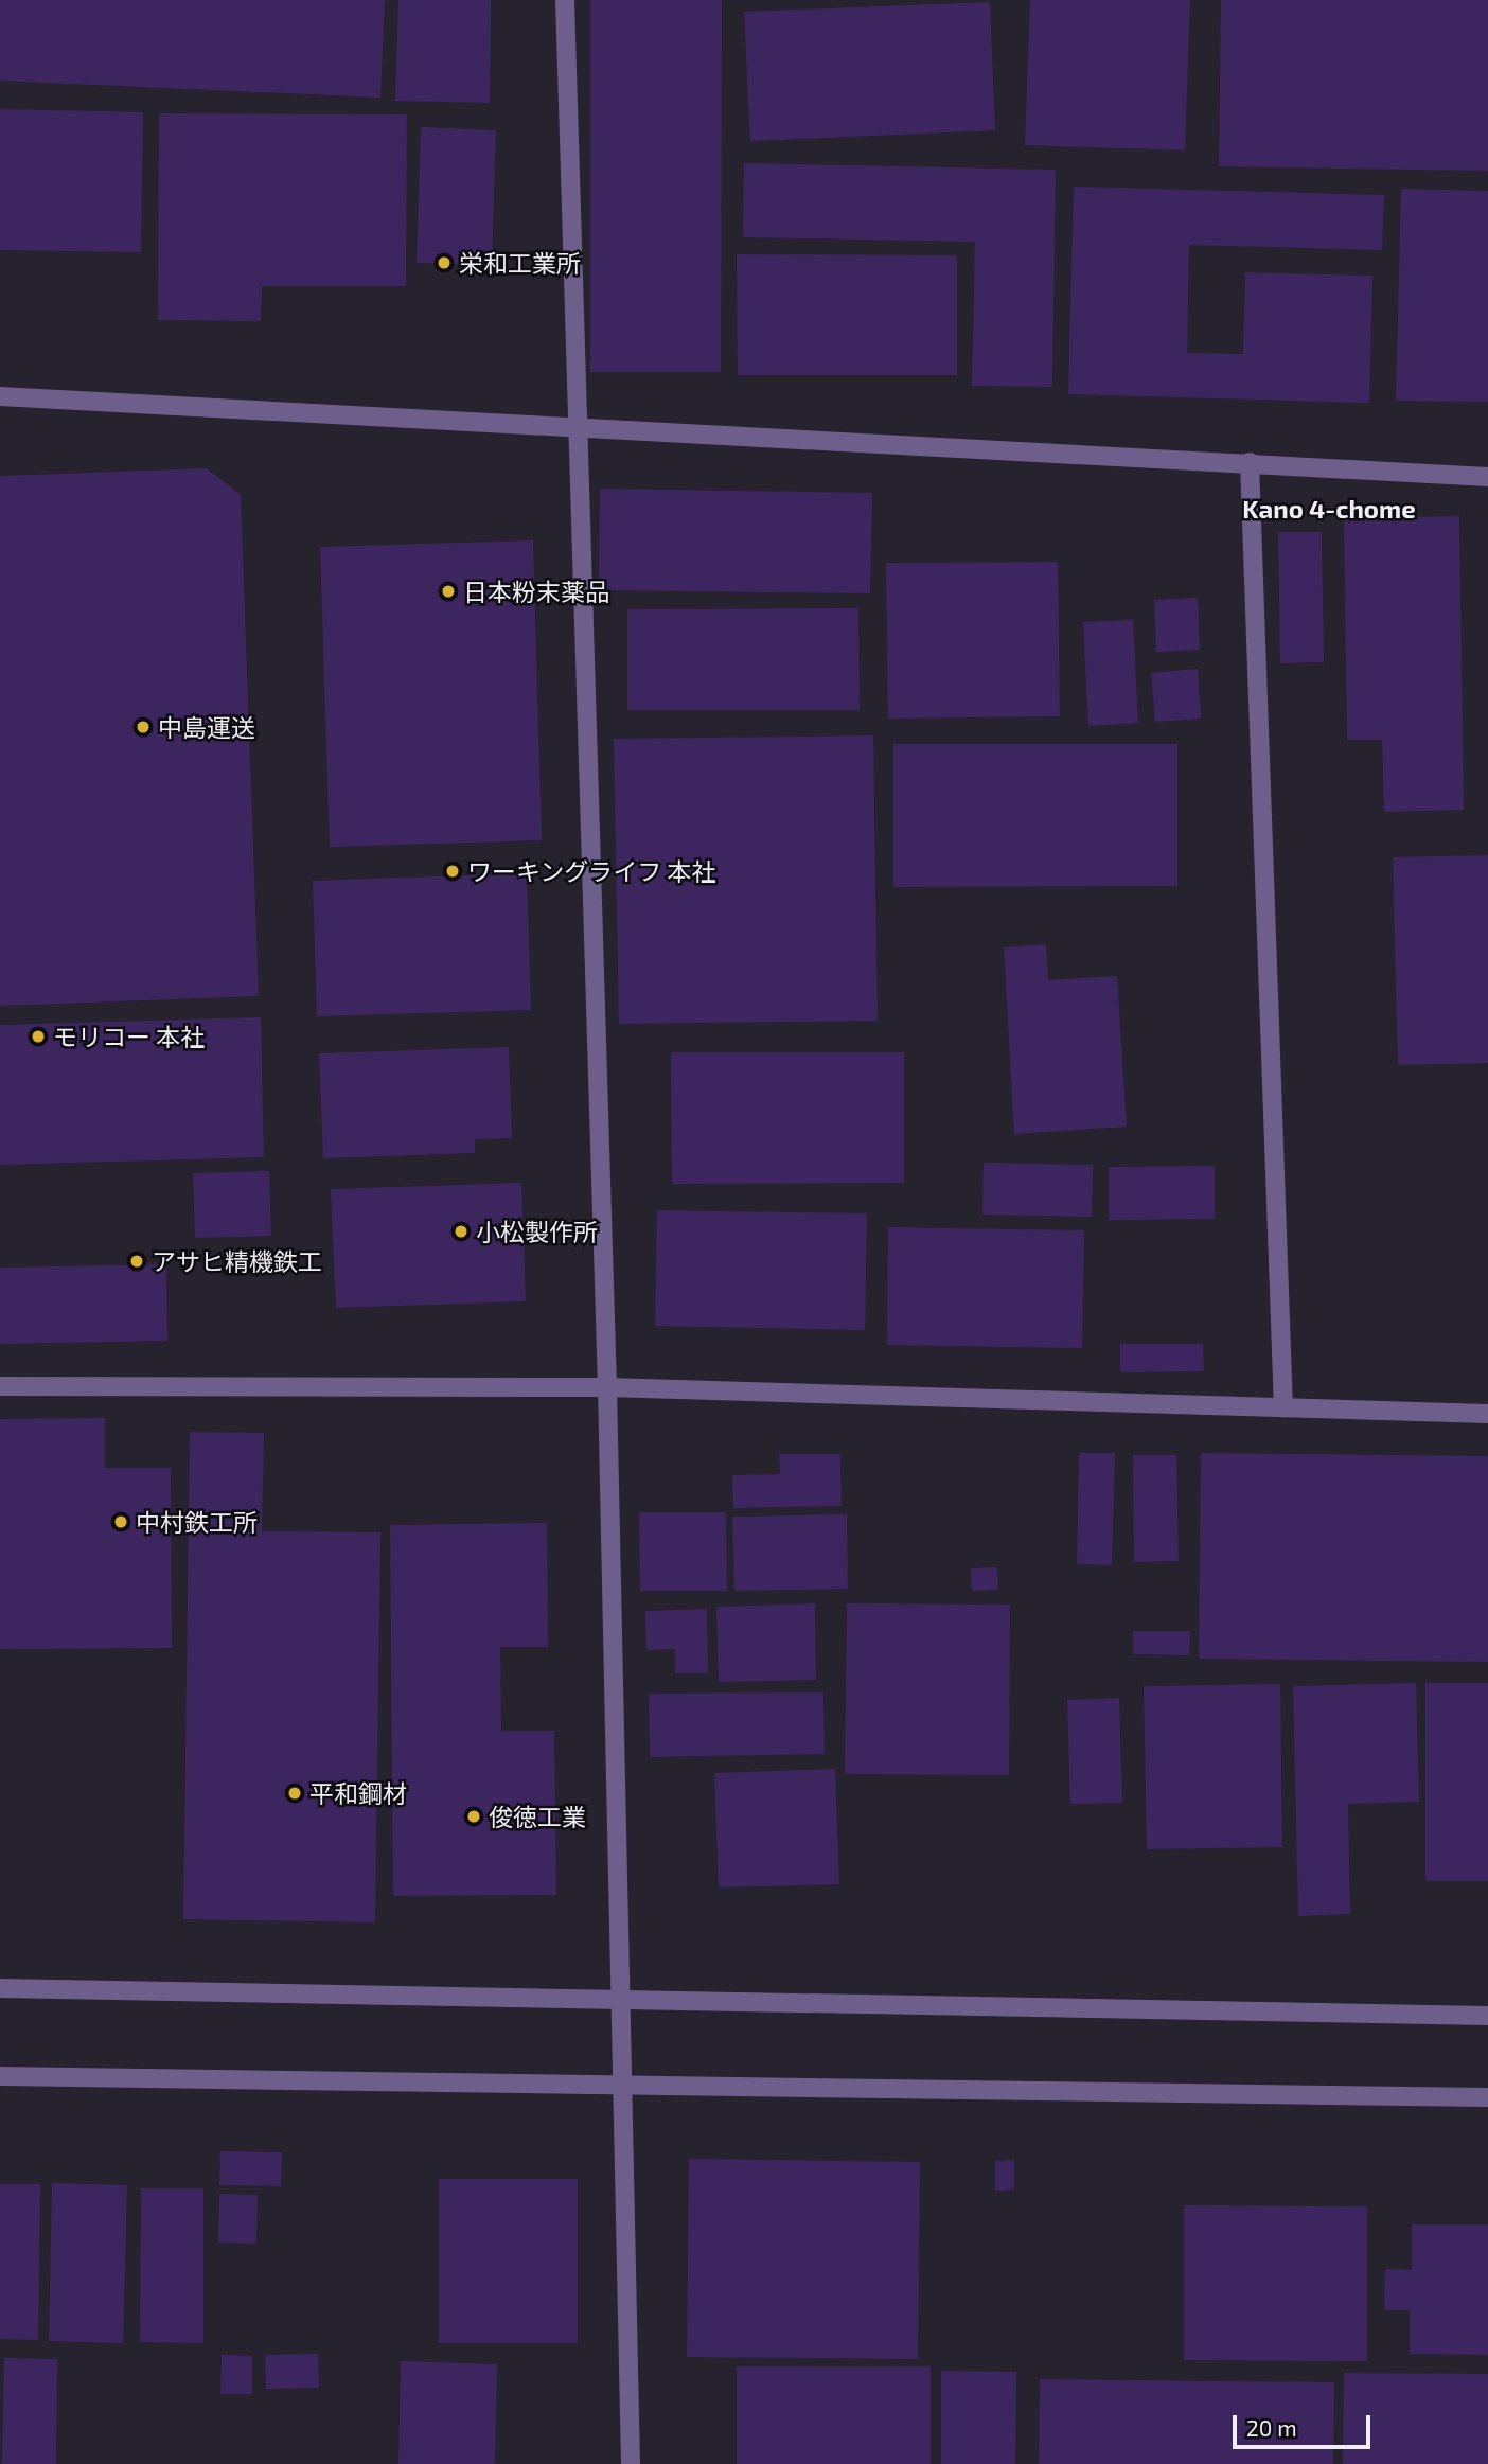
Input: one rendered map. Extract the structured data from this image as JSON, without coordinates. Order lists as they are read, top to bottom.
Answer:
{
  "districts": ["Kano 4-chome"],
  "places": [
    "栄和工業所",
    "日本粉末薬品",
    "中島運送",
    "ワーキングライフ 本社",
    "モリコー 本社",
    "小松製作所",
    "アサヒ精機鉄工",
    "中村鉄工所",
    "平和鋼材",
    "俊徳工業"
  ],
  "scale_bar": "20 m"
}
